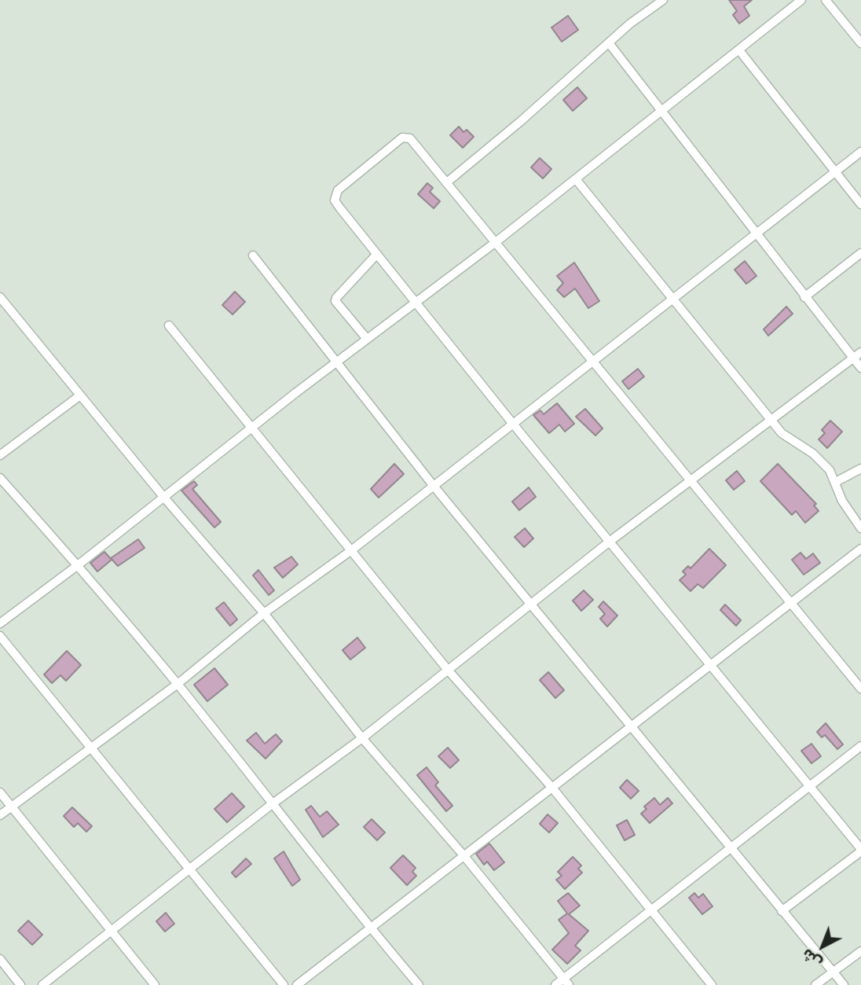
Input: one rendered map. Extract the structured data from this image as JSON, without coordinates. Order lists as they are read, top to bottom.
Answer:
{
  "north": "bottom left"
}
